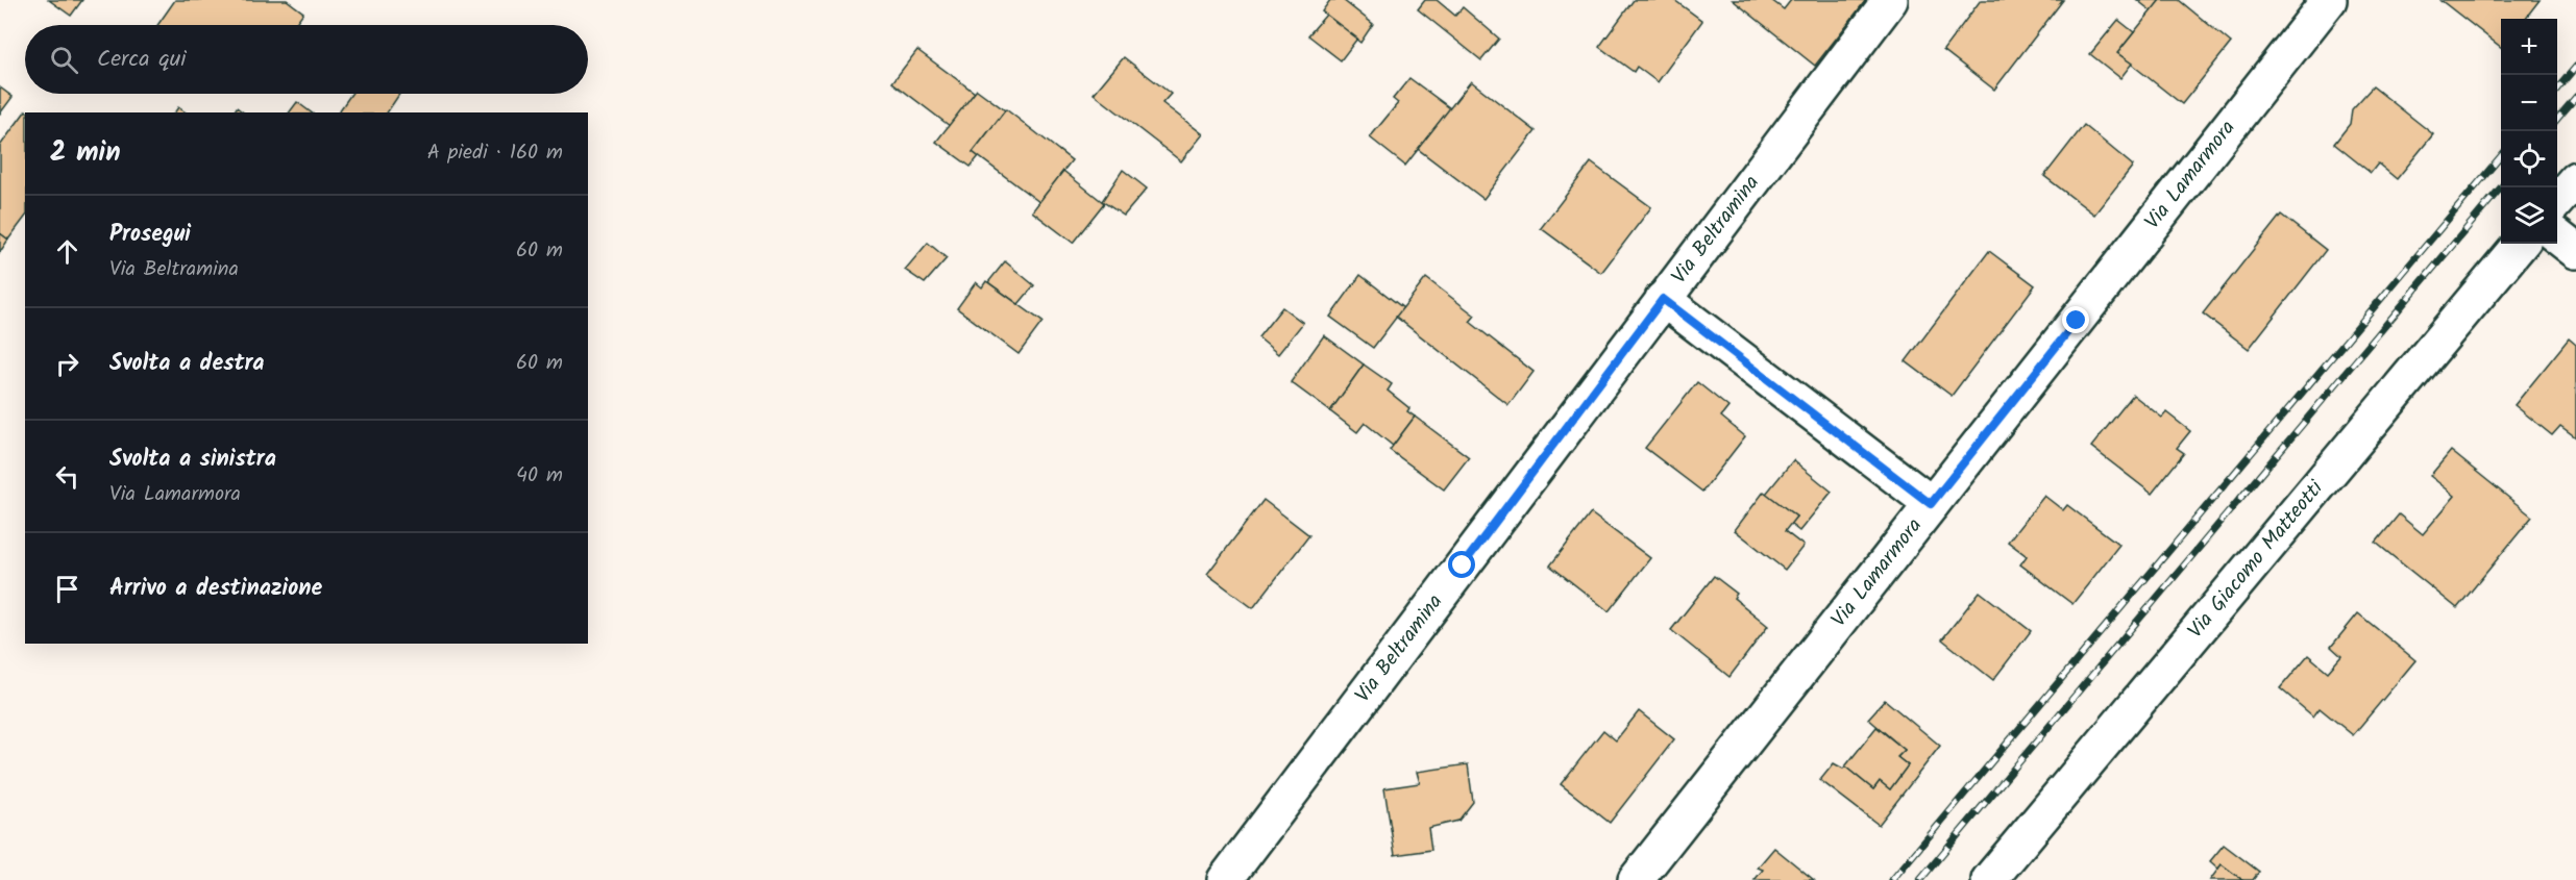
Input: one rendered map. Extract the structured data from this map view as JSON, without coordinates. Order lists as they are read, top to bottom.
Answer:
{
  "streets": {
    "street": ["Via Lamarmora", "Via Beltramina", "Via Giacomo Matteotti"]
  },
  "page": {
    "map_buttons": ["+", "−"],
    "search": "Cerca qui",
    "heading": ["2 min", "A piedi · 160 m"],
    "list": [
      ["Prosegui", "Via Beltramina", "60 m"],
      ["Svolta a destra", "60 m"],
      ["Svolta a sinistra", "Via Lamarmora", "40 m"],
      "Arrivo a destinazione"
    ]
  }
}
